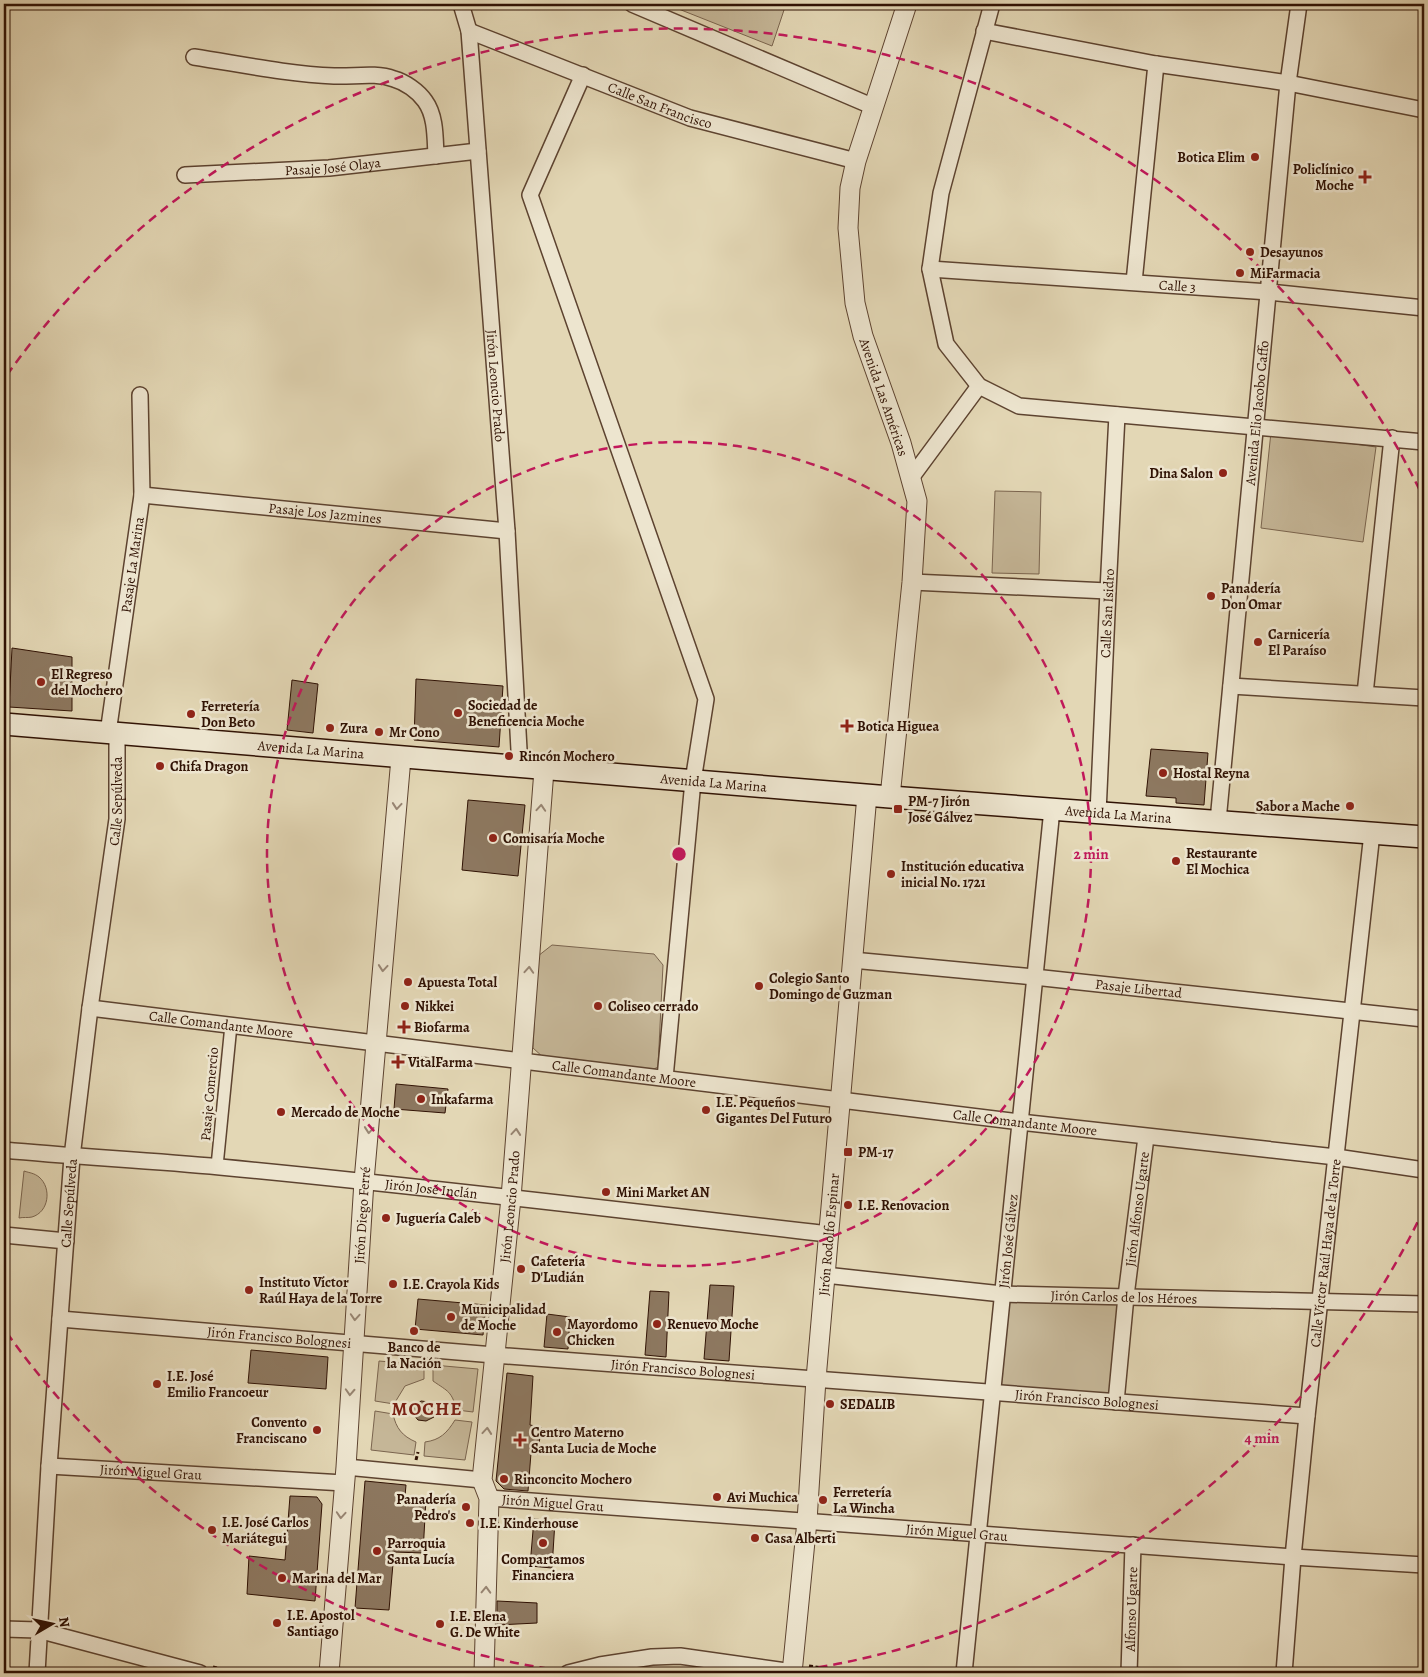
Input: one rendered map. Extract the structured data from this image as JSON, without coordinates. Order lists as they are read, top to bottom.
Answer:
{
  "streets": {
    "main road": ["Avenida La Marina"],
    "street": [
      "Calle San Francisco",
      "Pasaje José Olaya",
      "Calle 3",
      "Jirón Leoncio Prado",
      "Avenida Las Américas",
      "Avenida Elio Jacobo Caffo",
      "Pasaje Los Jazmines",
      "Pasaje La Marina",
      "Calle San Isidro",
      "Calle Sepúlveda",
      "Pasaje Libertad",
      "Calle Comandante Moore",
      "Pasaje Comercio",
      "Jirón José Inclán",
      "Jirón Alfonso Ugarte",
      "Jirón Diego Ferré",
      "Jirón Rodolfo Espinar",
      "Jirón José Gálvez",
      "Calle Víctor Raúl Haya de la Torre",
      "Jirón Carlos de los Héroes",
      "Jirón Francisco Bolognesi",
      "Jirón Miguel Grau",
      "Alfonso Ugarte"
    ]
  },
  "crossings": [
    ["Calle San Francisco", "Jirón Leoncio Prado"],
    ["Calle San Francisco", "Avenida Las Américas"],
    ["Pasaje José Olaya", "Jirón Leoncio Prado"],
    ["Calle 3", "Avenida Elio Jacobo Caffo"],
    ["Jirón Leoncio Prado", "Pasaje Los Jazmines"],
    ["Jirón Leoncio Prado", "Avenida La Marina"],
    ["Jirón Leoncio Prado", "Calle Comandante Moore"],
    ["Jirón Leoncio Prado", "Jirón José Inclán"],
    ["Jirón Leoncio Prado", "Jirón Francisco Bolognesi"],
    ["Jirón Leoncio Prado", "Jirón Miguel Grau"],
    ["Avenida Las Américas", "Avenida La Marina"],
    ["Avenida Elio Jacobo Caffo", "Avenida La Marina"],
    ["Pasaje Los Jazmines", "Pasaje La Marina"],
    ["Pasaje La Marina", "Avenida La Marina"],
    ["Pasaje La Marina", "Calle Sepúlveda"],
    ["Calle San Isidro", "Avenida La Marina"],
    ["Avenida La Marina", "Calle Sepúlveda"],
    ["Avenida La Marina", "Jirón Diego Ferré"],
    ["Avenida La Marina", "Jirón Rodolfo Espinar"],
    ["Avenida La Marina", "Jirón José Gálvez"],
    ["Avenida La Marina", "Calle Víctor Raúl Haya de la Torre"],
    ["Calle Sepúlveda", "Calle Comandante Moore"],
    ["Calle Sepúlveda", "Jirón José Inclán"],
    ["Calle Sepúlveda", "Jirón Francisco Bolognesi"],
    ["Calle Sepúlveda", "Jirón Miguel Grau"],
    ["Pasaje Libertad", "Jirón Rodolfo Espinar"],
    ["Pasaje Libertad", "Jirón José Gálvez"],
    ["Pasaje Libertad", "Calle Víctor Raúl Haya de la Torre"],
    ["Calle Comandante Moore", "Pasaje Comercio"],
    ["Calle Comandante Moore", "Jirón Alfonso Ugarte"],
    ["Calle Comandante Moore", "Jirón Diego Ferré"],
    ["Calle Comandante Moore", "Jirón Rodolfo Espinar"],
    ["Calle Comandante Moore", "Jirón José Gálvez"],
    ["Calle Comandante Moore", "Calle Víctor Raúl Haya de la Torre"],
    ["Pasaje Comercio", "Jirón José Inclán"],
    ["Jirón José Inclán", "Jirón Diego Ferré"],
    ["Jirón José Inclán", "Jirón Rodolfo Espinar"],
    ["Jirón Alfonso Ugarte", "Jirón Carlos de los Héroes"],
    ["Jirón Alfonso Ugarte", "Jirón Francisco Bolognesi"],
    ["Jirón Diego Ferré", "Jirón Francisco Bolognesi"],
    ["Jirón Diego Ferré", "Jirón Miguel Grau"],
    ["Jirón Rodolfo Espinar", "Jirón Carlos de los Héroes"],
    ["Jirón Rodolfo Espinar", "Jirón Francisco Bolognesi"],
    ["Jirón Rodolfo Espinar", "Jirón Miguel Grau"],
    ["Jirón José Gálvez", "Jirón Carlos de los Héroes"],
    ["Jirón José Gálvez", "Jirón Francisco Bolognesi"],
    ["Jirón José Gálvez", "Jirón Miguel Grau"],
    ["Calle Víctor Raúl Haya de la Torre", "Jirón Carlos de los Héroes"],
    ["Calle Víctor Raúl Haya de la Torre", "Jirón Francisco Bolognesi"],
    ["Calle Víctor Raúl Haya de la Torre", "Jirón Miguel Grau"],
    ["Jirón Miguel Grau", "Alfonso Ugarte"]
  ],
  "one_way": ["Jirón Diego Ferré"],
  "districts": ["MOCHE"],
  "places": {
    "other": [
      "Botica Elim",
      "Desayunos",
      "MiFarmacia",
      "Dina Salon",
      "Panadería Don Omar",
      "Carnicería El Paraíso",
      "El Regreso del Mochero",
      "Sociedad de Beneficencia Moche",
      "Ferretería Don Beto",
      "Zura",
      "Mr Cono",
      "Rincón Mochero",
      "Chifa Dragon",
      "Hostal Reyna",
      "Sabor a Mache",
      "Comisaría Moche",
      "Restaurante El Mochica",
      "Institución educativa inicial No. 1721",
      "Apuesta Total",
      "Colegio Santo Domingo de Guzman",
      "Nikkei",
      "Coliseo cerrado",
      "Inkafarma",
      "I.E. Pequeños Gigantes Del Futuro",
      "Mercado de Moche",
      "Mini Market AN",
      "I.E. Renovacion",
      "Juguería Caleb",
      "Cafetería D'Ludián",
      "I.E. Crayola Kids",
      "Instituto Víctor Raúl Haya de la Torre",
      "Municipalidad de Moche",
      "Renuevo Moche",
      "Banco de la Nación",
      "Mayordomo Chicken",
      "I.E. José Emilio Francoeur",
      "SEDALIB",
      "Convento Franciscano",
      "Rinconcito Mochero",
      "Avi Muchica",
      "Ferretería La Wincha",
      "Panadería Pedro's",
      "I.E. Kinderhouse",
      "I.E. José Carlos Mariátegui",
      "Casa Alberti",
      "Compartamos Financiera",
      "Parroquia Santa Lucía",
      "Marina del Mar",
      "I.E. Apostol Santiago",
      "I.E. Elena G. De White"
    ],
    "health": [
      "Policlínico Moche",
      "Botica Higuea",
      "Biofarma",
      "VitalFarma",
      "Centro Materno Santa Lucia de Moche"
    ],
    "transit": ["PM-7 Jirón José Gálvez", "PM-17"]
  },
  "north": "right",
  "rings": ["2 min", "4 min"]
}
